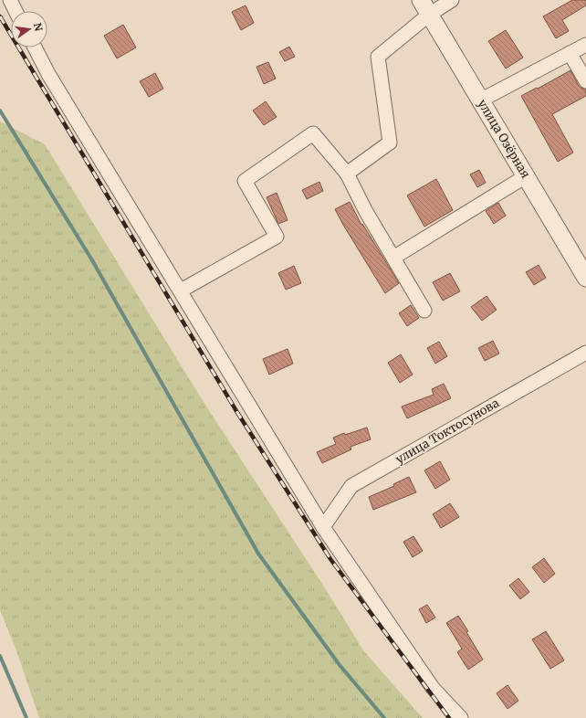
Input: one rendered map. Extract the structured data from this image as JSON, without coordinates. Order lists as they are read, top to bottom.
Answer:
{
  "streets": {
    "street": ["улица Озёрная", "улица Токтосунова"]
  },
  "north": "right"
}
